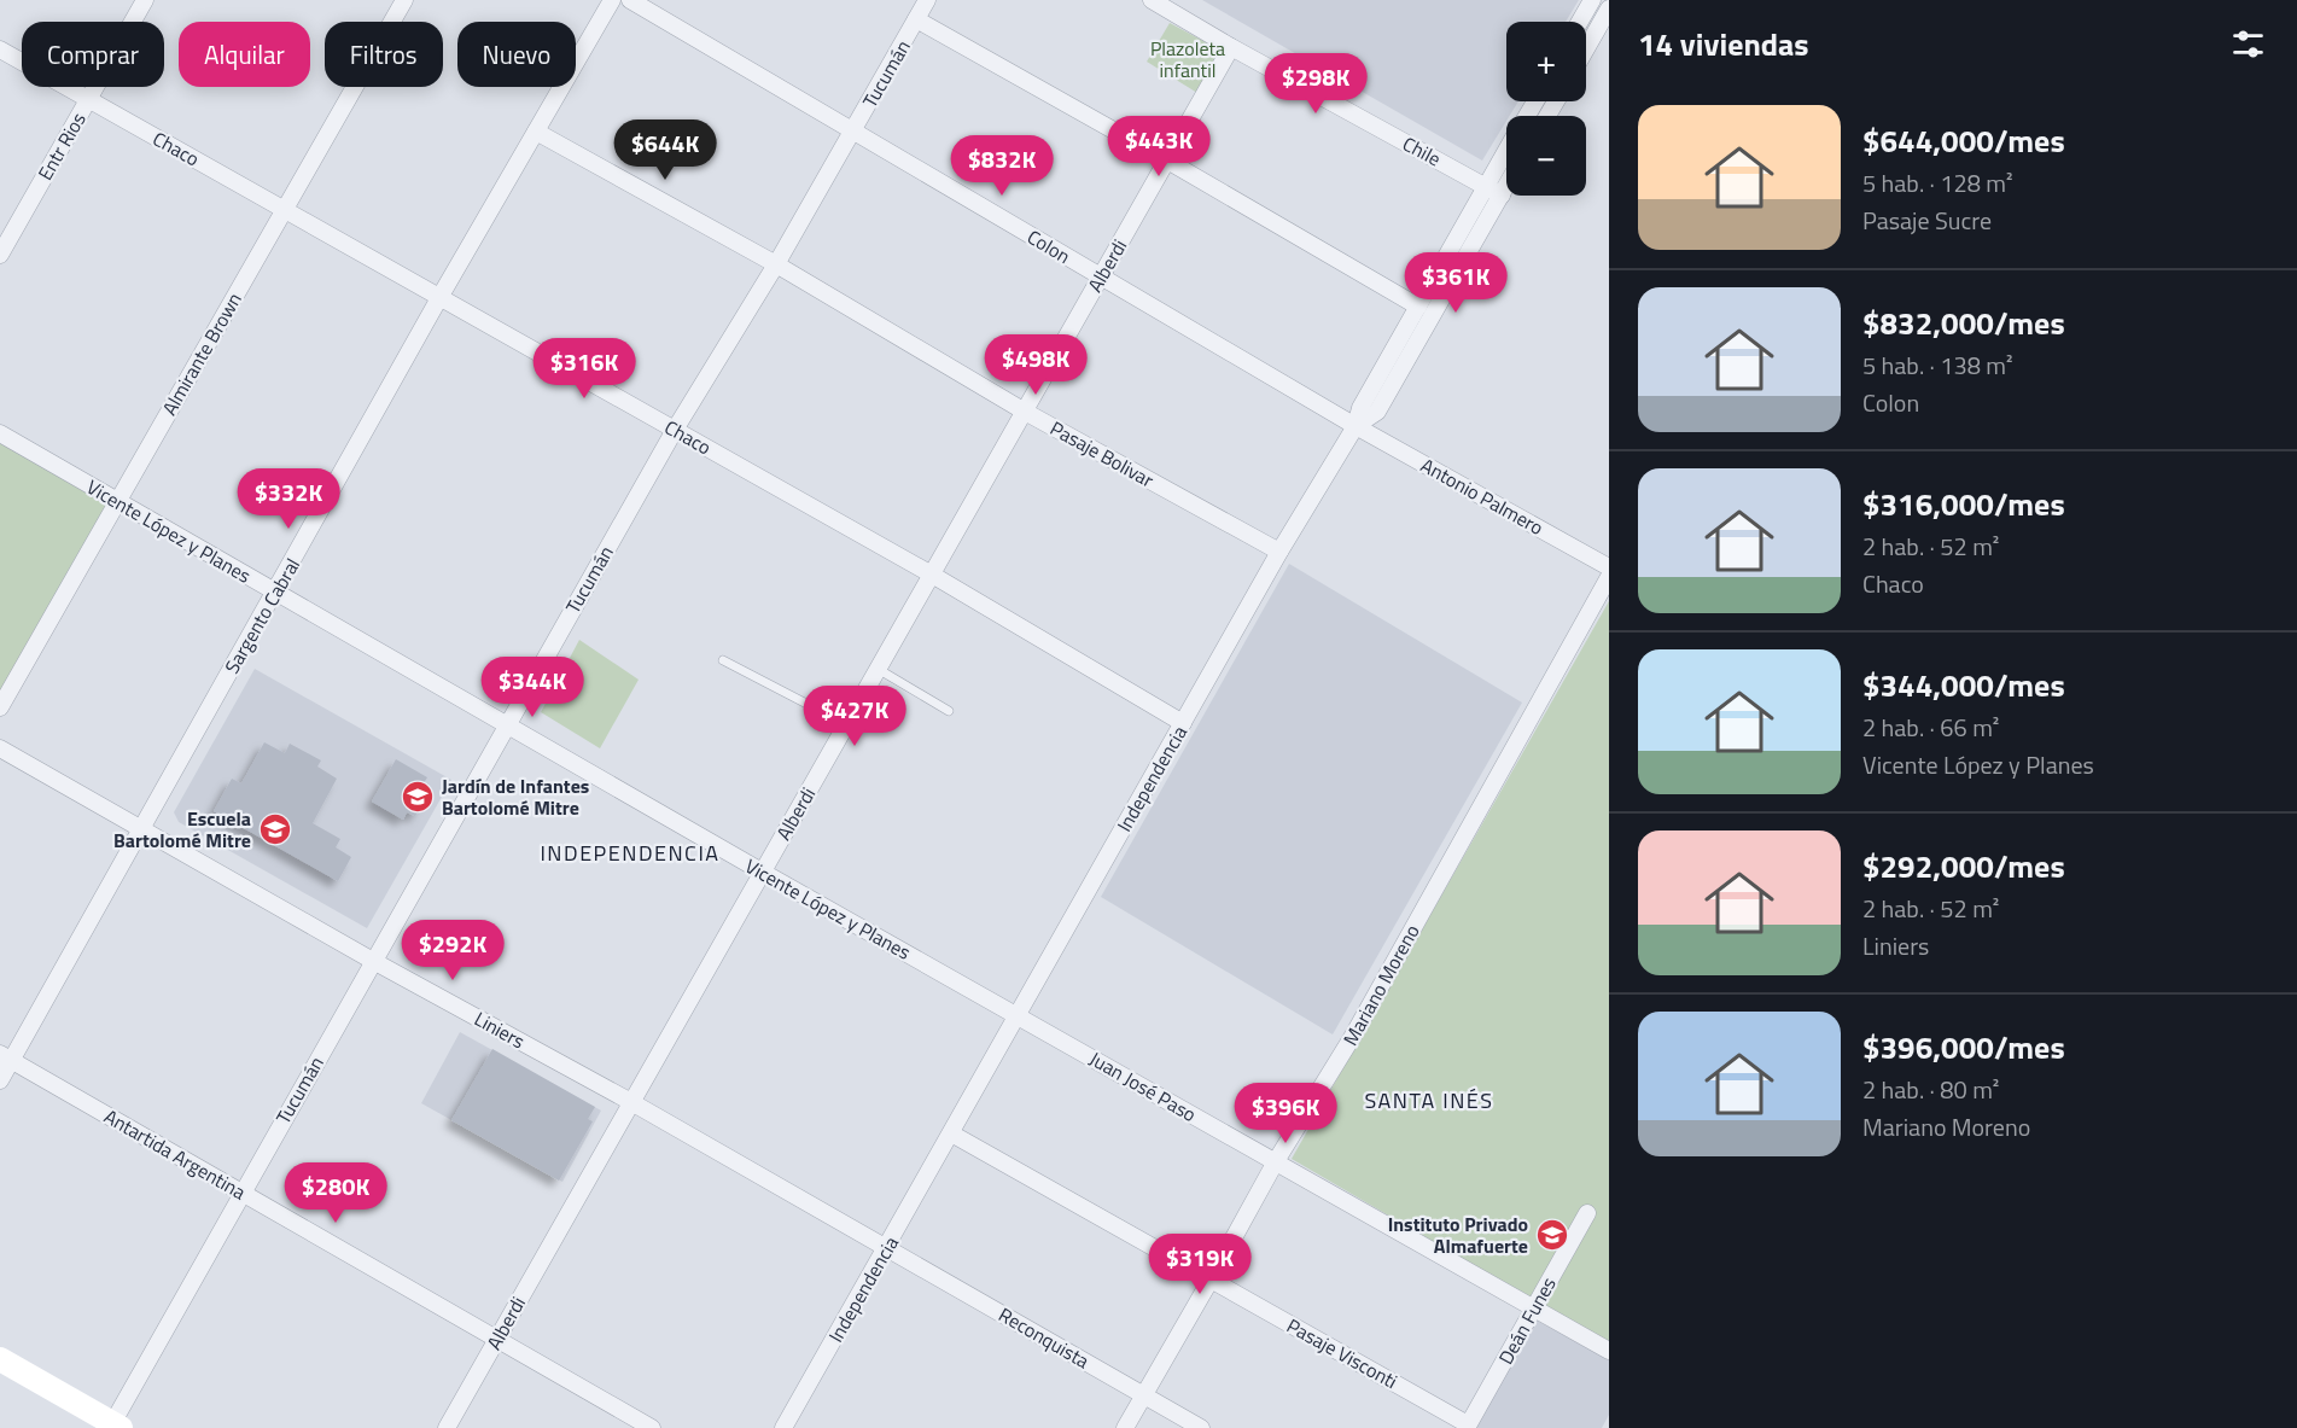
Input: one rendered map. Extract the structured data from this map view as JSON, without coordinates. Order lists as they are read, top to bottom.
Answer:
{
  "streets": {
    "street": [
      "Tucumán",
      "Entr Rios",
      "Chaco",
      "Chile",
      "Colon",
      "Alberdi",
      "Almirante Brown",
      "Pasaje Bolivar",
      "Antonio Palmero",
      "Vicente López y Planes",
      "Sargento Cabral",
      "Independencia",
      "Mariano Moreno",
      "Liniers",
      "Juan José Paso",
      "Antartida Argentina",
      "Deán Funes",
      "Reconquista",
      "Pasaje Visconti"
    ]
  },
  "crossings": [
    ["Tucumán", "Chaco"],
    ["Tucumán", "Colon"],
    ["Tucumán", "Pasaje Bolivar"],
    ["Tucumán", "Vicente López y Planes"],
    ["Tucumán", "Liniers"],
    ["Tucumán", "Antartida Argentina"],
    ["Entr Rios", "Chaco"],
    ["Chaco", "Alberdi"],
    ["Chaco", "Almirante Brown"],
    ["Chaco", "Sargento Cabral"],
    ["Chaco", "Independencia"],
    ["Chile", "Alberdi"],
    ["Chile", "Independencia"],
    ["Colon", "Alberdi"],
    ["Colon", "Antonio Palmero"],
    ["Colon", "Independencia"],
    ["Alberdi", "Pasaje Bolivar"],
    ["Alberdi", "Vicente López y Planes"],
    ["Alberdi", "Liniers"],
    ["Alberdi", "Antartida Argentina"],
    ["Almirante Brown", "Vicente López y Planes"],
    ["Pasaje Bolivar", "Sargento Cabral"],
    ["Pasaje Bolivar", "Independencia"],
    ["Antonio Palmero", "Independencia"],
    ["Vicente López y Planes", "Sargento Cabral"],
    ["Vicente López y Planes", "Independencia"],
    ["Vicente López y Planes", "Juan José Paso"],
    ["Sargento Cabral", "Liniers"],
    ["Sargento Cabral", "Antartida Argentina"],
    ["Independencia", "Liniers"],
    ["Independencia", "Juan José Paso"],
    ["Independencia", "Reconquista"],
    ["Independencia", "Pasaje Visconti"],
    ["Mariano Moreno", "Juan José Paso"],
    ["Mariano Moreno", "Reconquista"],
    ["Mariano Moreno", "Pasaje Visconti"],
    ["Liniers", "Reconquista"],
    ["Juan José Paso", "Deán Funes"],
    ["Deán Funes", "Pasaje Visconti"]
  ],
  "districts": ["INDEPENDENCIA", "SANTA INÉS"],
  "parks": ["Plazoleta infantil"],
  "places": {
    "school or university": ["Jardín de Infantes Bartolomé Mitre", "Escuela Bartolomé Mitre", "Instituto Privado Almafuerte"]
  },
  "page": {
    "heading": "14 viviendas",
    "map_buttons": ["+", "−"],
    "chip": [
      "Comprar",
      "Alquilar",
      "Filtros",
      "Nuevo"
    ],
    "price": [
      "$298K",
      "$443K",
      "$644K",
      "$832K",
      "$361K",
      "$498K",
      "$316K",
      "$332K",
      "$344K",
      "$427K",
      "$292K",
      "$396K",
      "$280K",
      "$319K"
    ],
    "list": [
      {
        "name": "$644,000/mes",
        "note": "5 hab. · 128 m² · Pasaje Sucre"
      },
      {
        "name": "$832,000/mes",
        "note": "5 hab. · 138 m² · Colon"
      },
      {
        "name": "$316,000/mes",
        "note": "2 hab. · 52 m² · Chaco"
      },
      {
        "name": "$344,000/mes",
        "note": "2 hab. · 66 m² · Vicente López y Planes"
      },
      {
        "name": "$292,000/mes",
        "note": "2 hab. · 52 m² · Liniers"
      },
      {
        "name": "$396,000/mes",
        "note": "2 hab. · 80 m² · Mariano Moreno"
      }
    ]
  }
}
